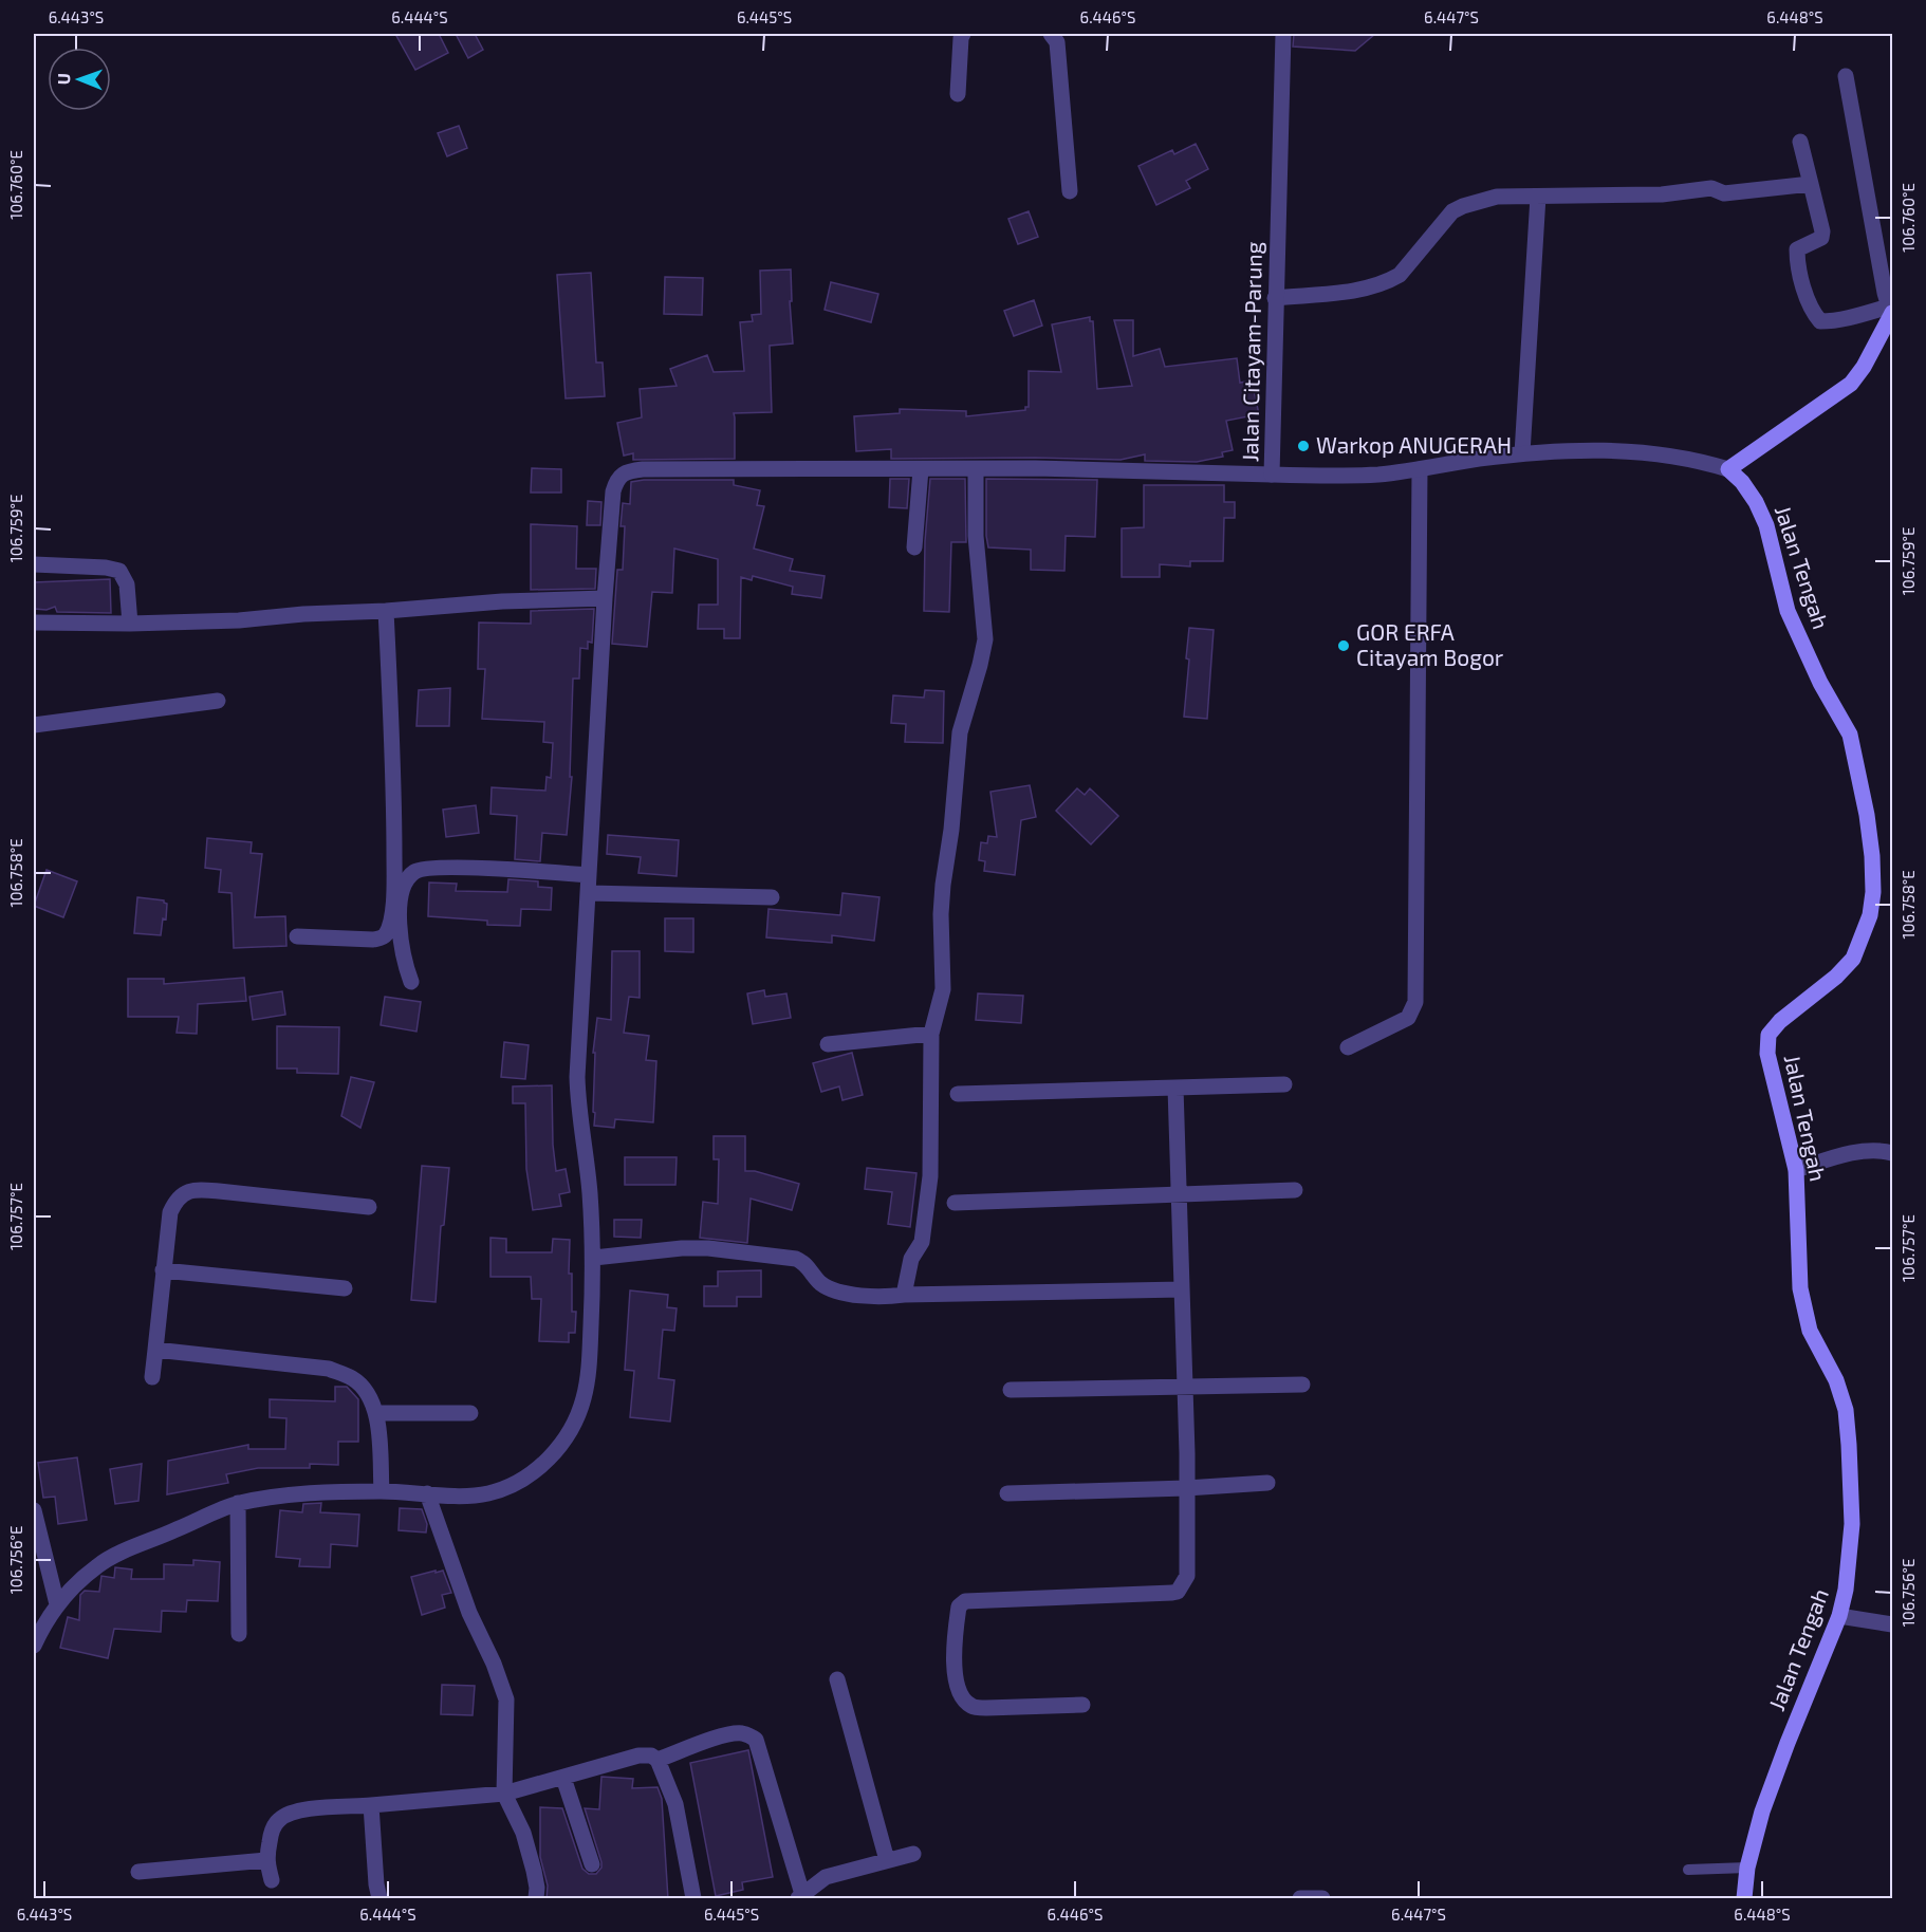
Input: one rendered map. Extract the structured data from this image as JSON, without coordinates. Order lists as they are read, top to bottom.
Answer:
{
  "streets": {
    "main road": ["Jalan Tengah"],
    "street": ["Jalan Citayam-Parung"]
  },
  "crossings": [
    ["Jalan Citayam-Parung", "Jalan Tengah"]
  ],
  "places": ["Warkop ANUGERAH", "GOR ERFA Citayam Bogor"],
  "north": "left",
  "coordinates": [
    "6.443°S",
    "6.444°S",
    "6.445°S",
    "6.446°S",
    "6.447°S",
    "6.448°S",
    "106.760°E",
    "106.759°E",
    "106.758°E",
    "106.757°E",
    "106.756°E"
  ]
}
